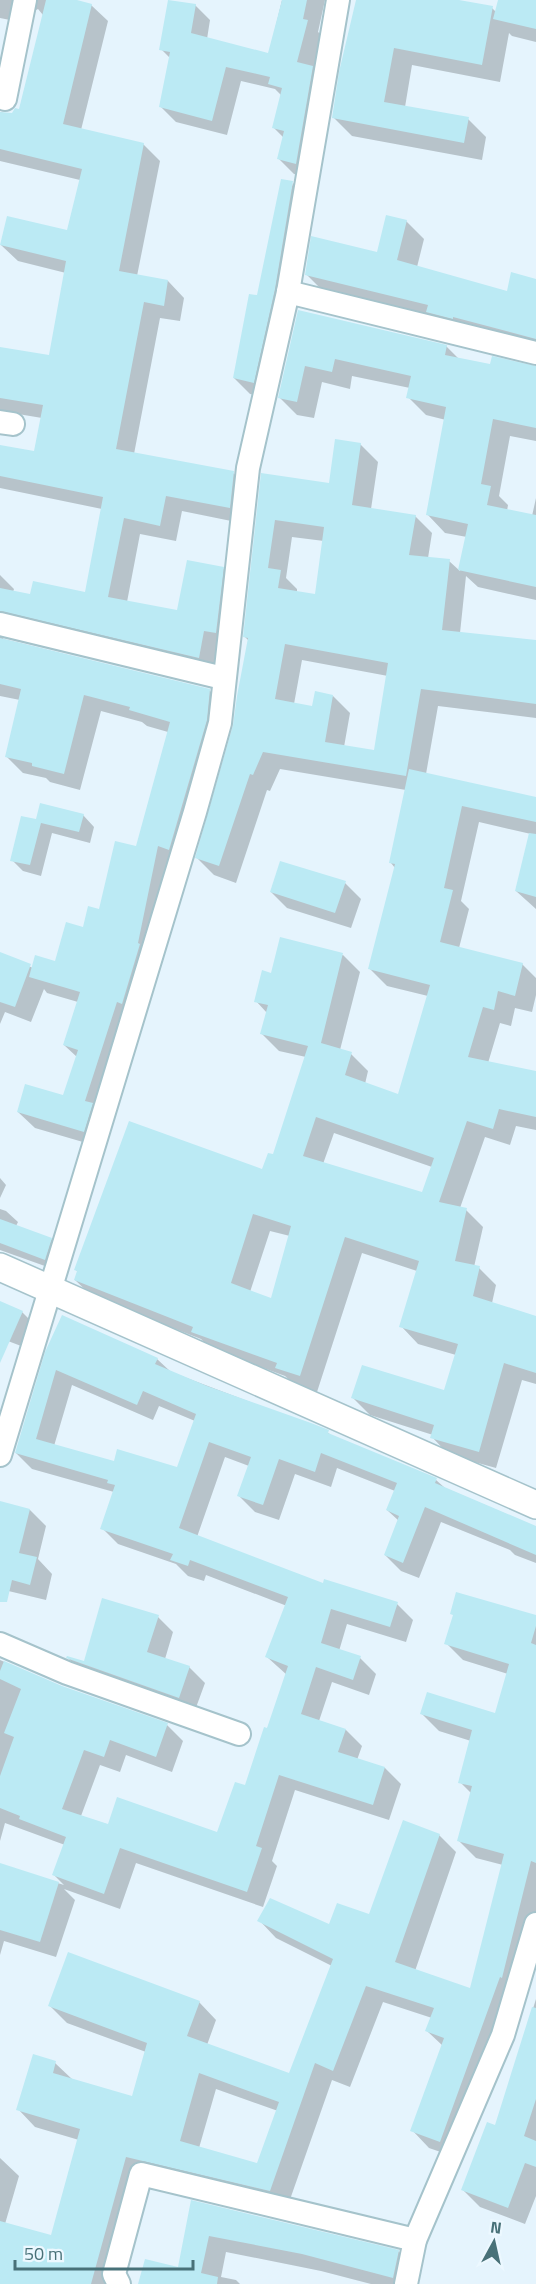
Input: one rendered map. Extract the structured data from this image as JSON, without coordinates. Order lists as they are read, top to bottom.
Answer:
{
  "scale_bar": "50 m",
  "north": "top"
}
